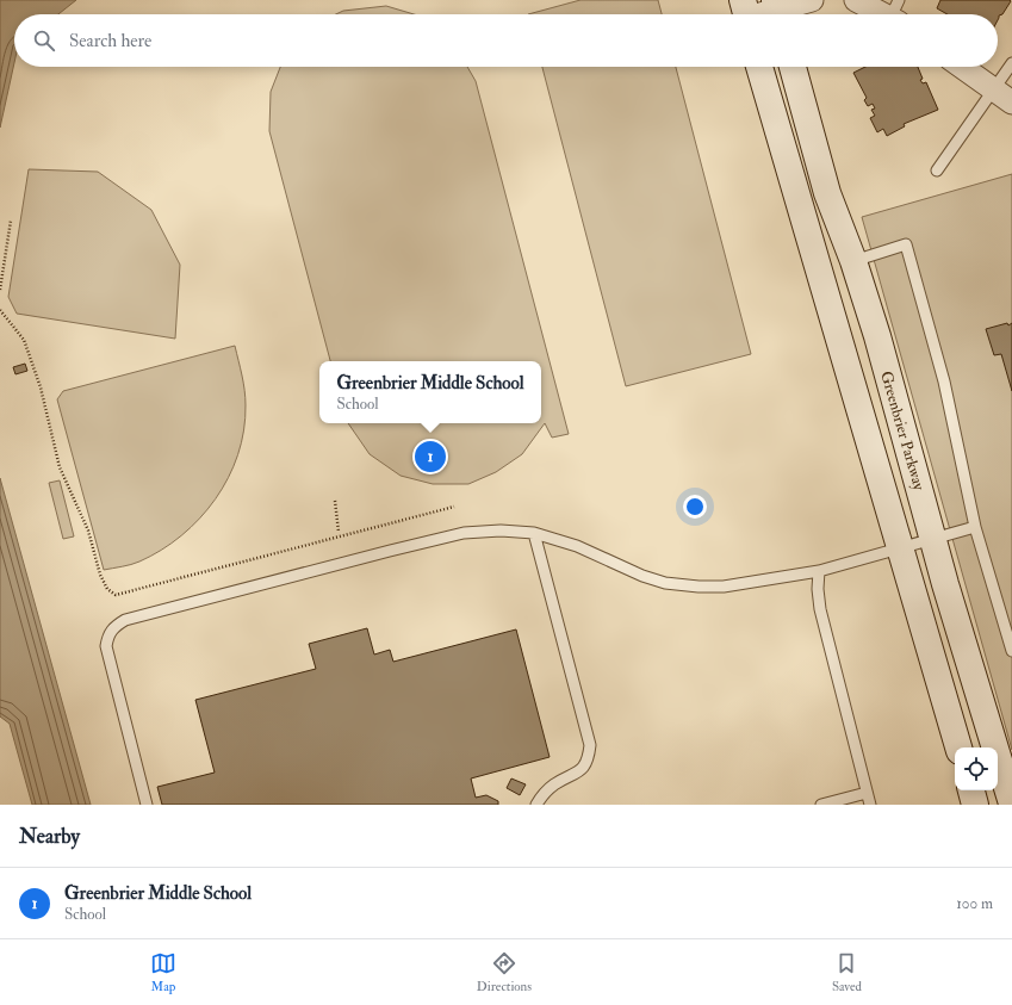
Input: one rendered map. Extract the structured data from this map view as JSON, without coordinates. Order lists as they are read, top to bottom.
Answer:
{
  "streets": {
    "main road": ["Greenbrier Parkway"]
  },
  "page": {
    "search": "Search here",
    "popup": ["Greenbrier Middle School", "School"],
    "pins": "1",
    "heading": "Nearby",
    "list": [
      {
        "mark": "1",
        "name": "Greenbrier Middle School",
        "note": "School",
        "value": "100 m"
      }
    ],
    "nav": ["Map", "Directions", "Saved"]
  }
}
